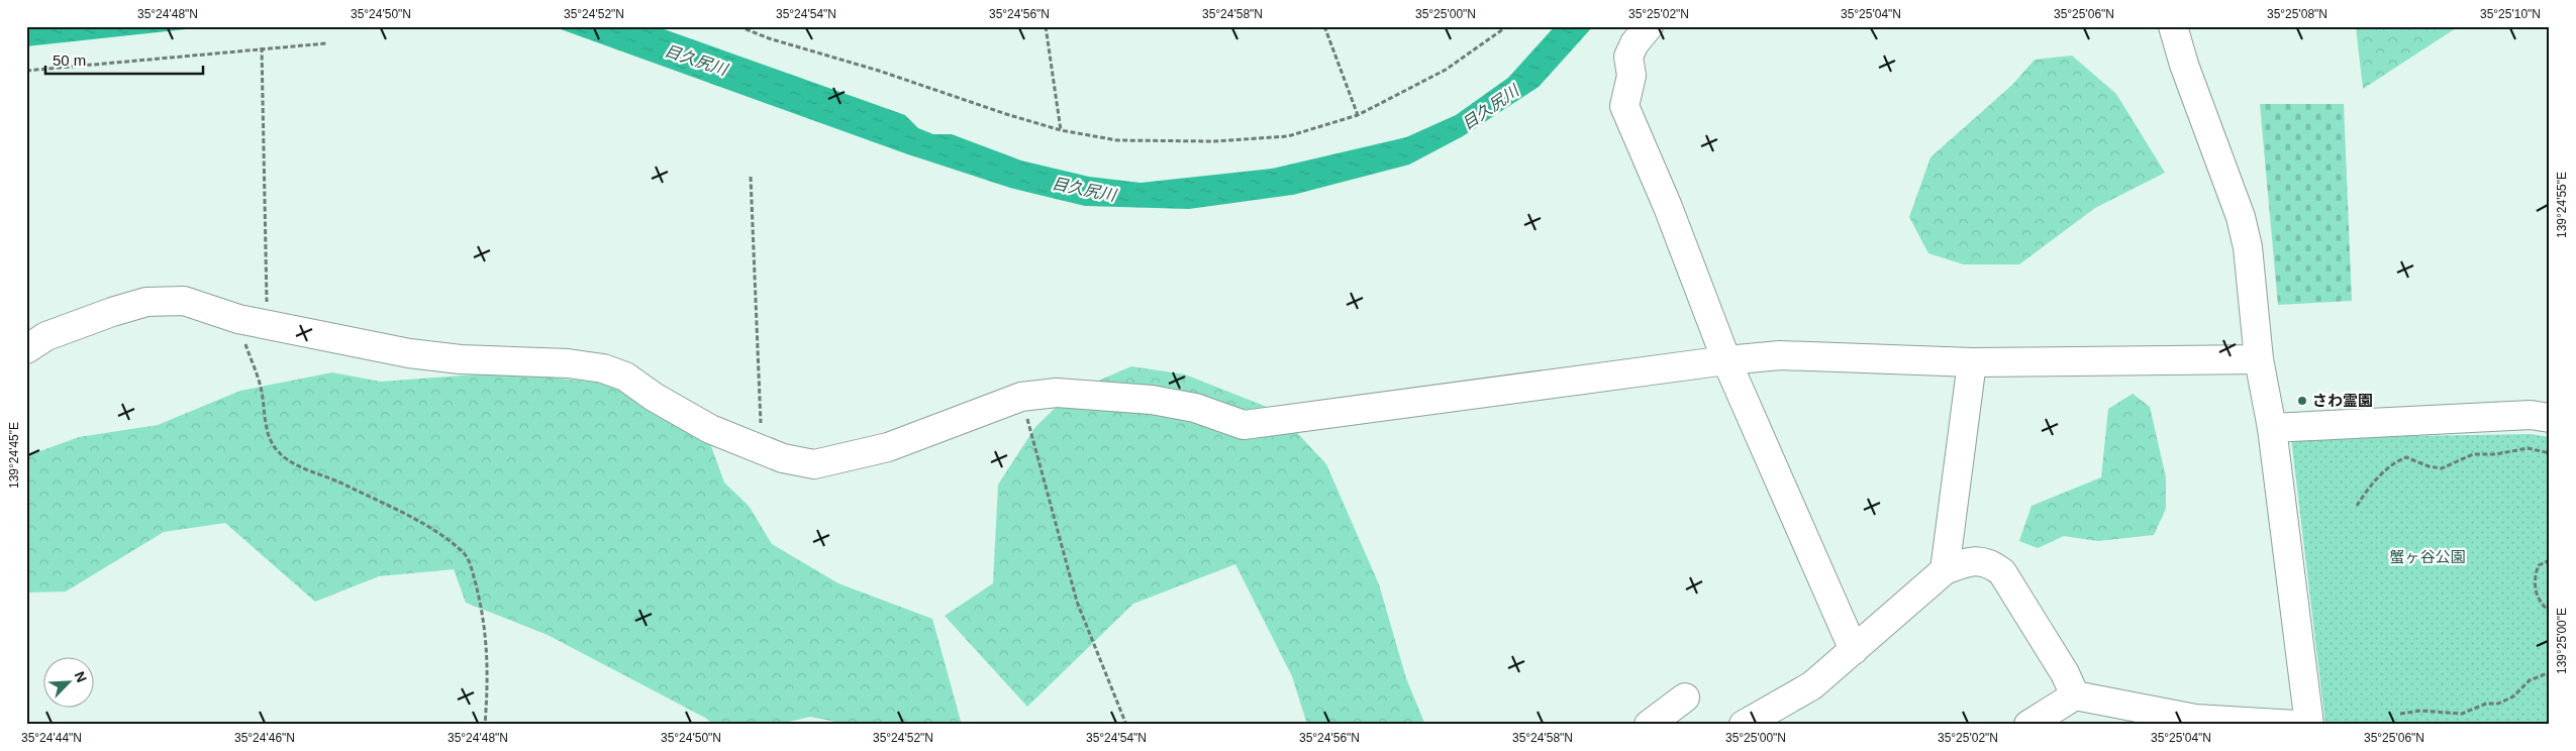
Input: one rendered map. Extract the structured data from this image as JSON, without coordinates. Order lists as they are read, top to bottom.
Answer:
{
  "water": ["目久尻川"],
  "parks": ["蟹ヶ谷公園"],
  "places": ["さわ霊園"],
  "scale_bar": "50 m",
  "north": "top right",
  "coordinates": [
    "35°24'48\"N",
    "35°24'50\"N",
    "35°24'52\"N",
    "35°24'54\"N",
    "35°24'56\"N",
    "35°24'58\"N",
    "35°25'00\"N",
    "35°25'02\"N",
    "35°25'04\"N",
    "35°25'06\"N",
    "35°25'08\"N",
    "35°25'10\"N",
    "139°24'55\"E",
    "139°24'45\"E",
    "139°25'00\"E",
    "35°24'44\"N",
    "35°24'46\"N"
  ]
}
